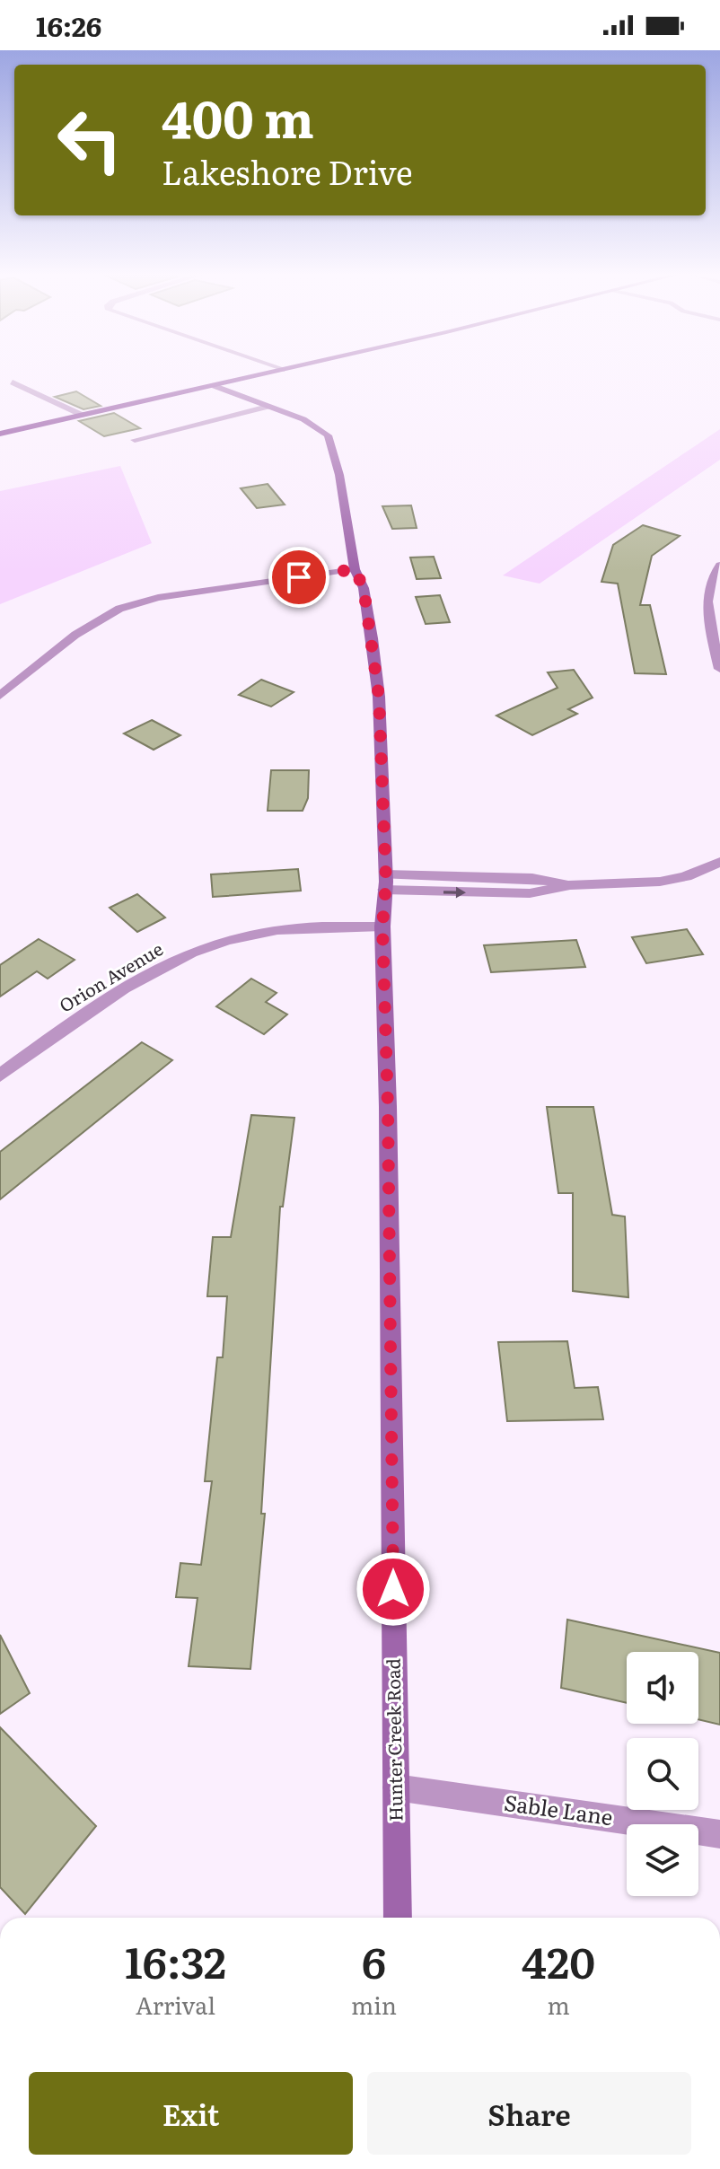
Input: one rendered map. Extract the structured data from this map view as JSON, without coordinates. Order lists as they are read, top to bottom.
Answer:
{
  "streets": {
    "main road": ["Hunter Creek Road"],
    "street": ["Orion Avenue", "Sable Lane"]
  },
  "crossings": [
    ["Orion Avenue", "Hunter Creek Road"],
    ["Hunter Creek Road", "Sable Lane"]
  ],
  "page": {
    "status": "16:26",
    "turn": ["400 m", "Lakeshore Drive"],
    "eta": [
      "16:32",
      "Arrival",
      "6",
      "min",
      "420",
      "m"
    ],
    "buttons": ["Exit", "Share"]
  }
}
